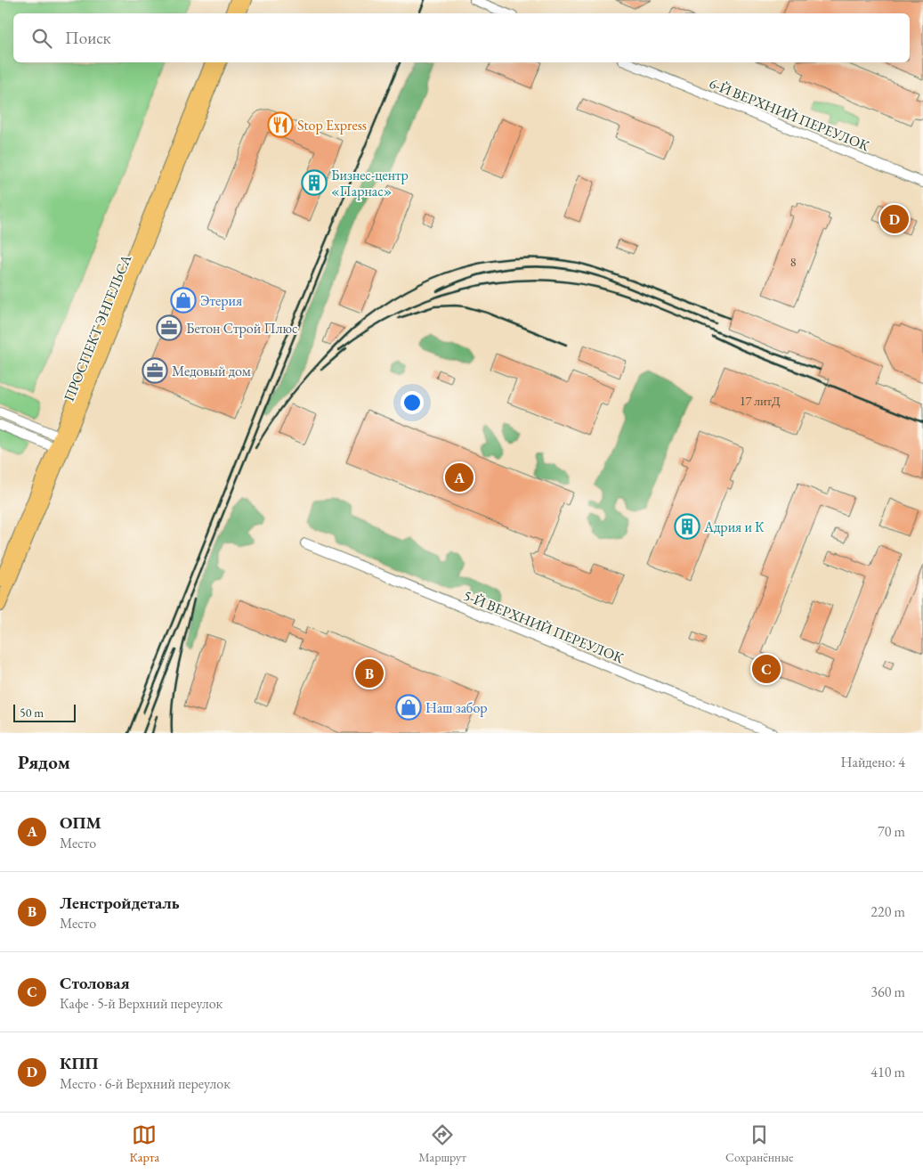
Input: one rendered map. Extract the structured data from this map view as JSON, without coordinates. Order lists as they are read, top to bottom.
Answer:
{
  "streets": {
    "main road": ["ПРОСПЕКТ ЭНГЕЛЬСА"],
    "street": ["6-Й ВЕРХНИЙ ПЕРЕУЛОК", "5-Й ВЕРХНИЙ ПЕРЕУЛОК"]
  },
  "places": {
    "restaurant": ["Stop Express"],
    "building": ["Бизнес-центр «Парнас»", "Адрия и К"],
    "shop": ["Этерия", "Наш забор"],
    "office": ["Бетон Строй Плюс", "Медовый дом"]
  },
  "house_numbers": ["8", "17 литД"],
  "scale_bar": "50 m",
  "page": {
    "search": "Поиск",
    "pins": [
      "D",
      "A",
      "C",
      "B"
    ],
    "scale": "50 m",
    "heading": ["Рядом", "Найдено: 4"],
    "list": [
      {
        "mark": "A",
        "name": "ОПМ",
        "note": "Место",
        "value": "70 m"
      },
      {
        "mark": "B",
        "name": "Ленстройдеталь",
        "note": "Место",
        "value": "220 m"
      },
      {
        "mark": "C",
        "name": "Столовая",
        "note": "Кафе · 5-й Верхний переулок",
        "value": "360 m"
      },
      {
        "mark": "D",
        "name": "КПП",
        "note": "Место · 6-й Верхний переулок",
        "value": "410 m"
      }
    ],
    "nav": ["Карта", "Маршрут", "Сохранённые"]
  }
}
